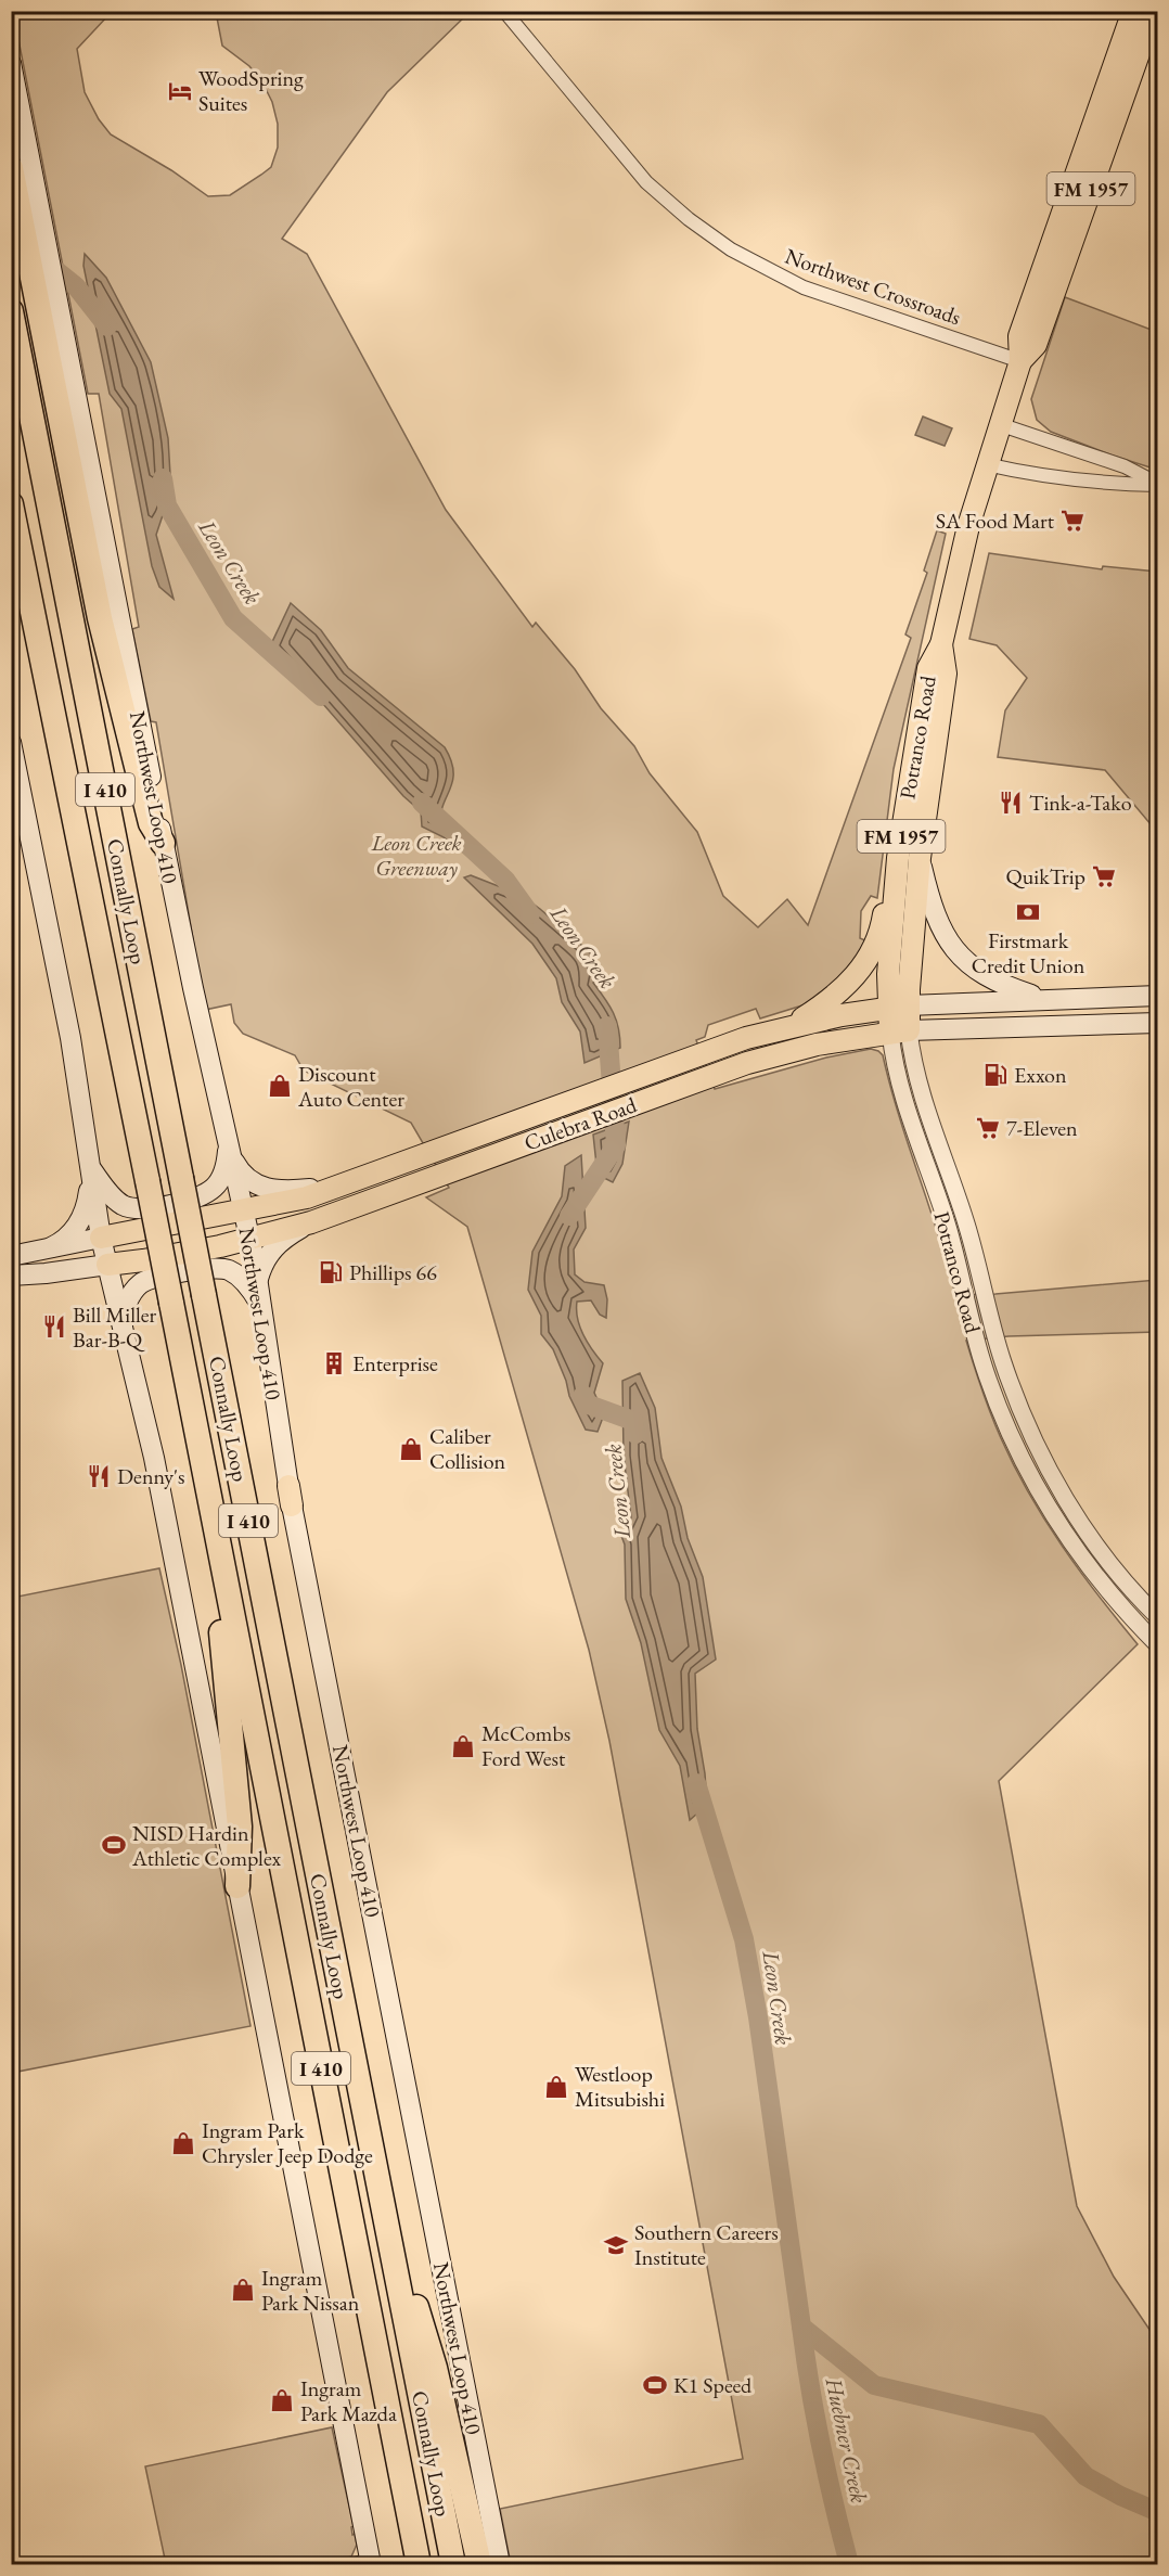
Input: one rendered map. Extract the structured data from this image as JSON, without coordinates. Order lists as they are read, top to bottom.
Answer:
{
  "streets": {
    "highway": ["I 410", "Connally Loop"],
    "main road": [
      "FM 1957",
      "Potranco Road",
      "Northwest Loop 410",
      "Culebra Road"
    ],
    "street": ["Northwest Crossroads"]
  },
  "crossings": [
    ["FM 1957", "Northwest Crossroads"],
    ["FM 1957", "Potranco Road"],
    ["Potranco Road", "Culebra Road"],
    ["Northwest Loop 410", "Culebra Road"]
  ],
  "water": ["Leon Creek", "Huebner Creek"],
  "parks": ["Leon Creek Greenway"],
  "places": {
    "hotel": ["WoodSpring Suites"],
    "supermarket": ["SA Food Mart", "QuikTrip", "7-Eleven"],
    "restaurant": ["Tink-a-Tako", "Bill Miller Bar-B-Q", "Denny's"],
    "bank": ["Firstmark Credit Union"],
    "fuel station": ["Exxon", "Phillips 66"],
    "shop": [
      "Discount Auto Center",
      "Caliber Collision",
      "McCombs Ford West",
      "Westloop Mitsubishi",
      "Ingram Park Chrysler Jeep Dodge",
      "Ingram Park Nissan",
      "Ingram Park Mazda"
    ],
    "building": ["Enterprise"],
    "sports": ["NISD Hardin Athletic Complex", "K1 Speed"],
    "school or university": ["Southern Careers Institute"]
  }
}
